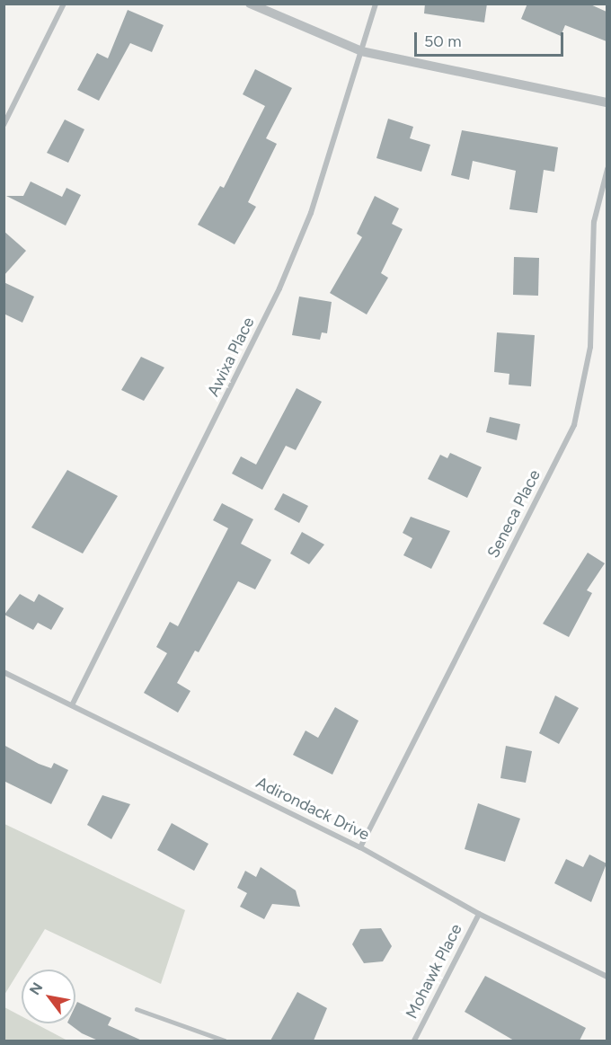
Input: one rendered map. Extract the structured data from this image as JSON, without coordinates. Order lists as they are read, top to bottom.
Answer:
{
  "streets": {
    "street": [
      "Awixa Place",
      "Seneca Place",
      "Adirondack Drive",
      "Mohawk Place"
    ]
  },
  "crossings": [
    ["Awixa Place", "Adirondack Drive"],
    ["Seneca Place", "Adirondack Drive"],
    ["Adirondack Drive", "Mohawk Place"]
  ],
  "scale_bar": "50 m",
  "north": "top left"
}
